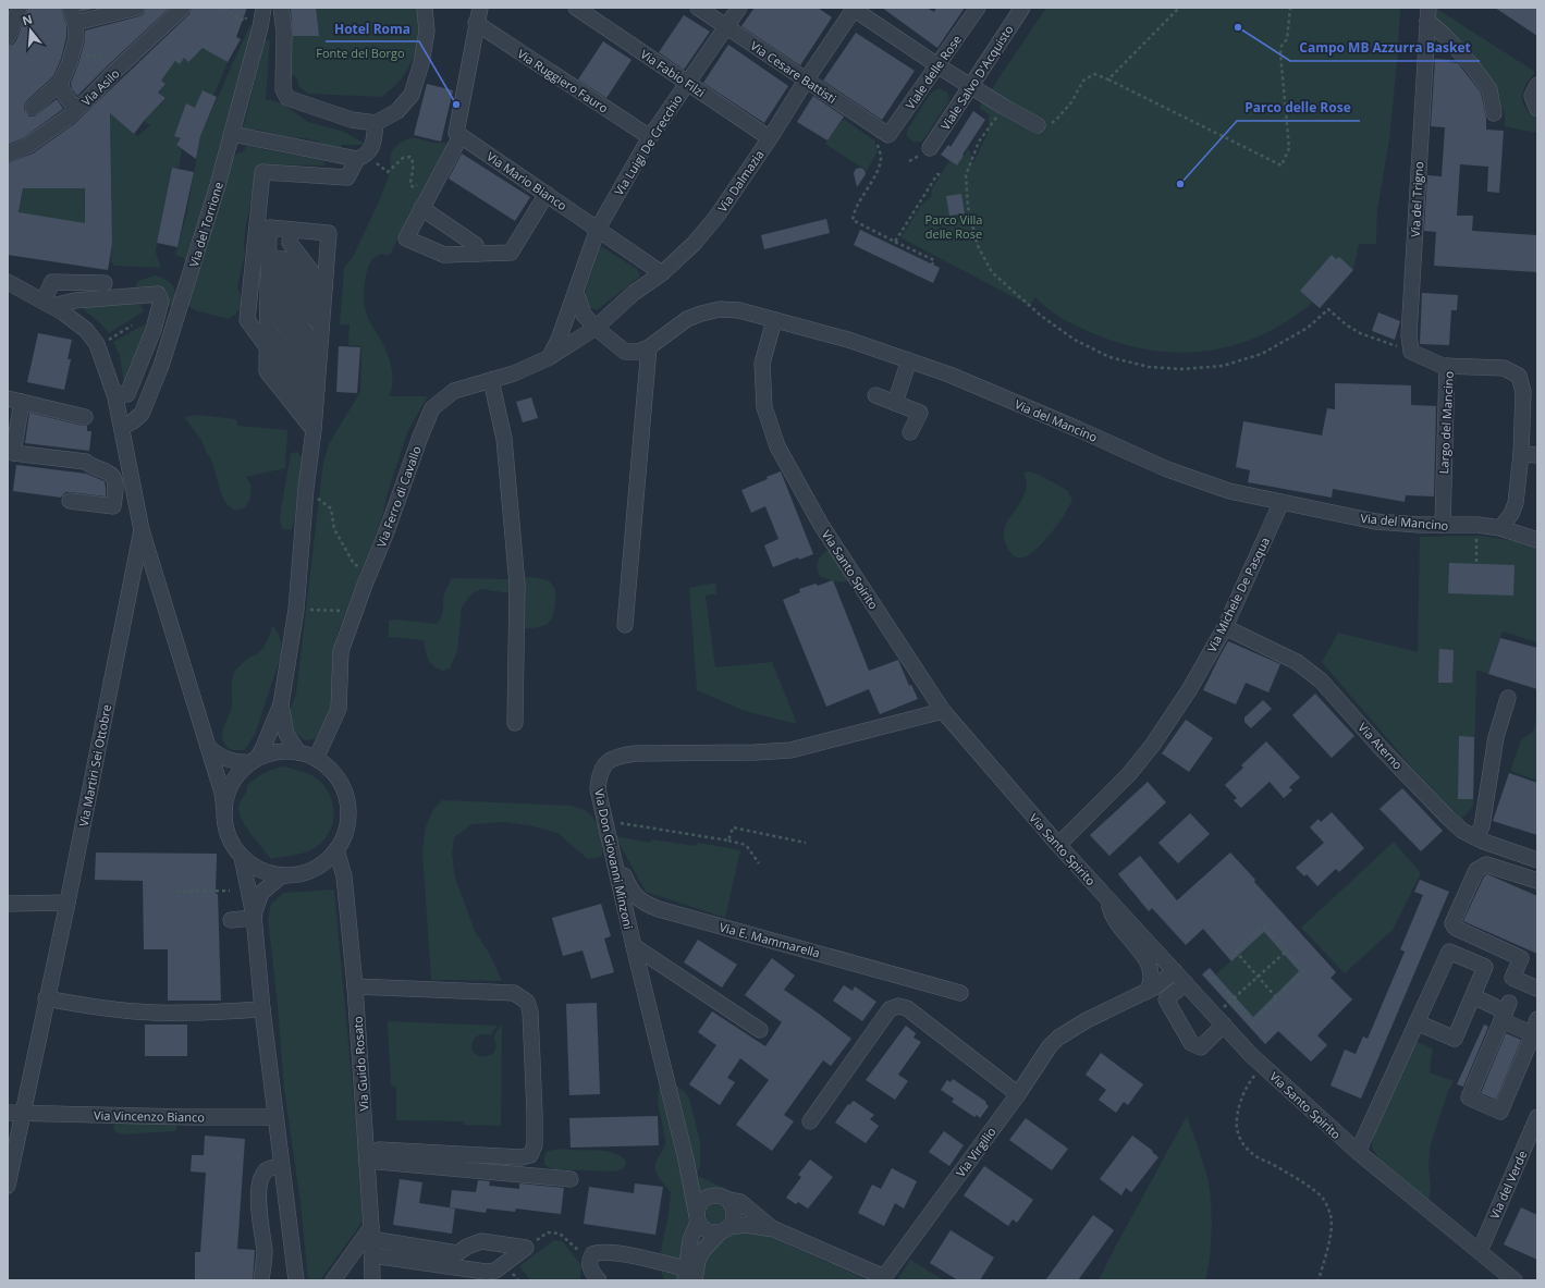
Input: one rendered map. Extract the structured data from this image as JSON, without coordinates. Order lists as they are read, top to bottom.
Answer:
{
  "streets": {
    "street": [
      "Via Cesare Battisti",
      "Viale delle Rose",
      "Via Fabio Filzi",
      "Viale Salvo D'Acquisto",
      "Via Ruggiero Fauro",
      "Via Asilo",
      "Via Luigi De Crecchio",
      "Via Mario Bianco",
      "Via Dalmazia",
      "Via del Trigno",
      "Via del Torrione",
      "Via del Mancino",
      "Largo del Mancino",
      "Via Ferro di Cavallo",
      "Via Santo Spirito",
      "Via Michele De Pasqua",
      "Via Aterno",
      "Via Martiri Sei Ottobre",
      "Via Don Giovanni Minzoni",
      "Via E. Mammarella",
      "Via Guido Rosato",
      "Via Vincenzo Bianco",
      "Via Virgilio",
      "Via del Verde"
    ]
  },
  "crossings": [
    ["Via Cesare Battisti", "Viale delle Rose"],
    ["Via Cesare Battisti", "Via Luigi De Crecchio"],
    ["Via Cesare Battisti", "Via Dalmazia"],
    ["Via Fabio Filzi", "Via Luigi De Crecchio"],
    ["Via Fabio Filzi", "Via Dalmazia"],
    ["Via Ruggiero Fauro", "Via Luigi De Crecchio"],
    ["Via Luigi De Crecchio", "Via Mario Bianco"],
    ["Via Luigi De Crecchio", "Via Ferro di Cavallo"],
    ["Via Mario Bianco", "Via Dalmazia"],
    ["Via Dalmazia", "Via del Mancino"],
    ["Via Dalmazia", "Via Ferro di Cavallo"],
    ["Via del Mancino", "Largo del Mancino"],
    ["Via del Mancino", "Via Ferro di Cavallo"],
    ["Via del Mancino", "Via Santo Spirito"],
    ["Via del Mancino", "Via Michele De Pasqua"],
    ["Via Ferro di Cavallo", "Via Guido Rosato"],
    ["Via Santo Spirito", "Via Michele De Pasqua"],
    ["Via Santo Spirito", "Via Don Giovanni Minzoni"],
    ["Via Santo Spirito", "Via Virgilio"],
    ["Via Santo Spirito", "Via del Verde"],
    ["Via Michele De Pasqua", "Via Aterno"],
    ["Via Martiri Sei Ottobre", "Via Vincenzo Bianco"],
    ["Via Don Giovanni Minzoni", "Via E. Mammarella"],
    ["Via Don Giovanni Minzoni", "Via Virgilio"]
  ],
  "parks": ["Fonte del Borgo", "Parco Villa delle Rose"],
  "places": ["Campo MB Azzurra Basket", "Hotel Roma", "Parco delle Rose"],
  "north": "top"
}
